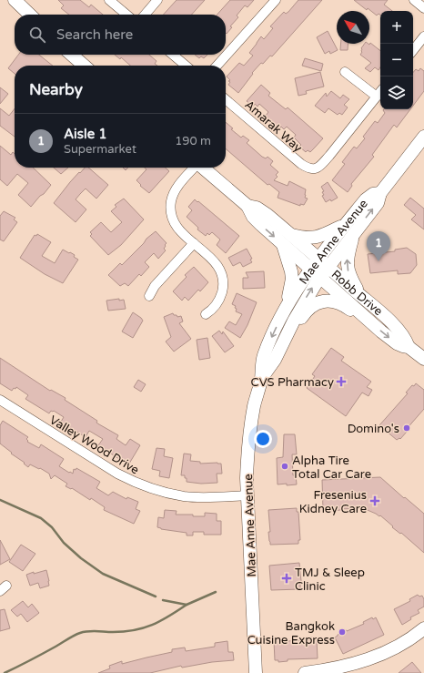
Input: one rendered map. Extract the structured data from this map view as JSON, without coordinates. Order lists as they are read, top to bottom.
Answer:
{
  "streets": {
    "main road": ["Mae Anne Avenue", "Robb Drive"],
    "street": ["Amarak Way", "Valley Wood Drive"]
  },
  "crossings": [
    ["Mae Anne Avenue", "Robb Drive"],
    ["Mae Anne Avenue", "Valley Wood Drive"]
  ],
  "places": {
    "health": ["CVS Pharmacy", "Fresenius Kidney Care", "TMJ & Sleep Clinic"],
    "other": ["Domino's", "Alpha Tire Total Car Care", "Bangkok Cuisine Express"]
  },
  "north": "top left",
  "page": {
    "map_buttons": ["+", "−"],
    "search": "Search here",
    "heading": "Nearby",
    "list": [
      {
        "mark": "1",
        "name": "Aisle 1",
        "note": "Supermarket",
        "value": "190 m"
      }
    ],
    "pins": "1"
  }
}
